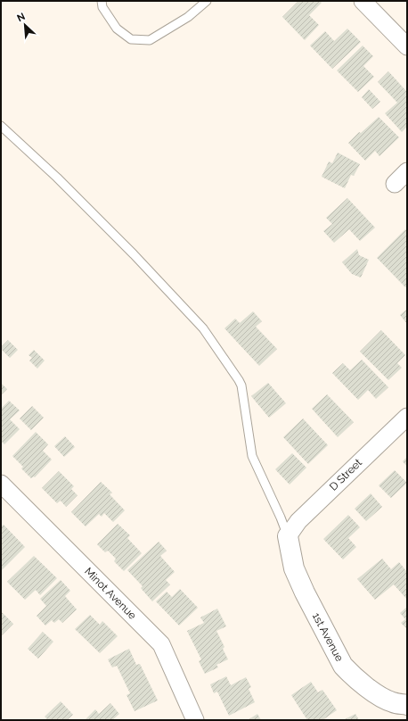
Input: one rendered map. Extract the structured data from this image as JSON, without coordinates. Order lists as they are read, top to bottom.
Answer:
{
  "streets": {
    "street": ["D Street", "Minot Avenue", "1st Avenue"]
  },
  "crossings": [
    ["D Street", "1st Avenue"]
  ],
  "north": "top left"
}
